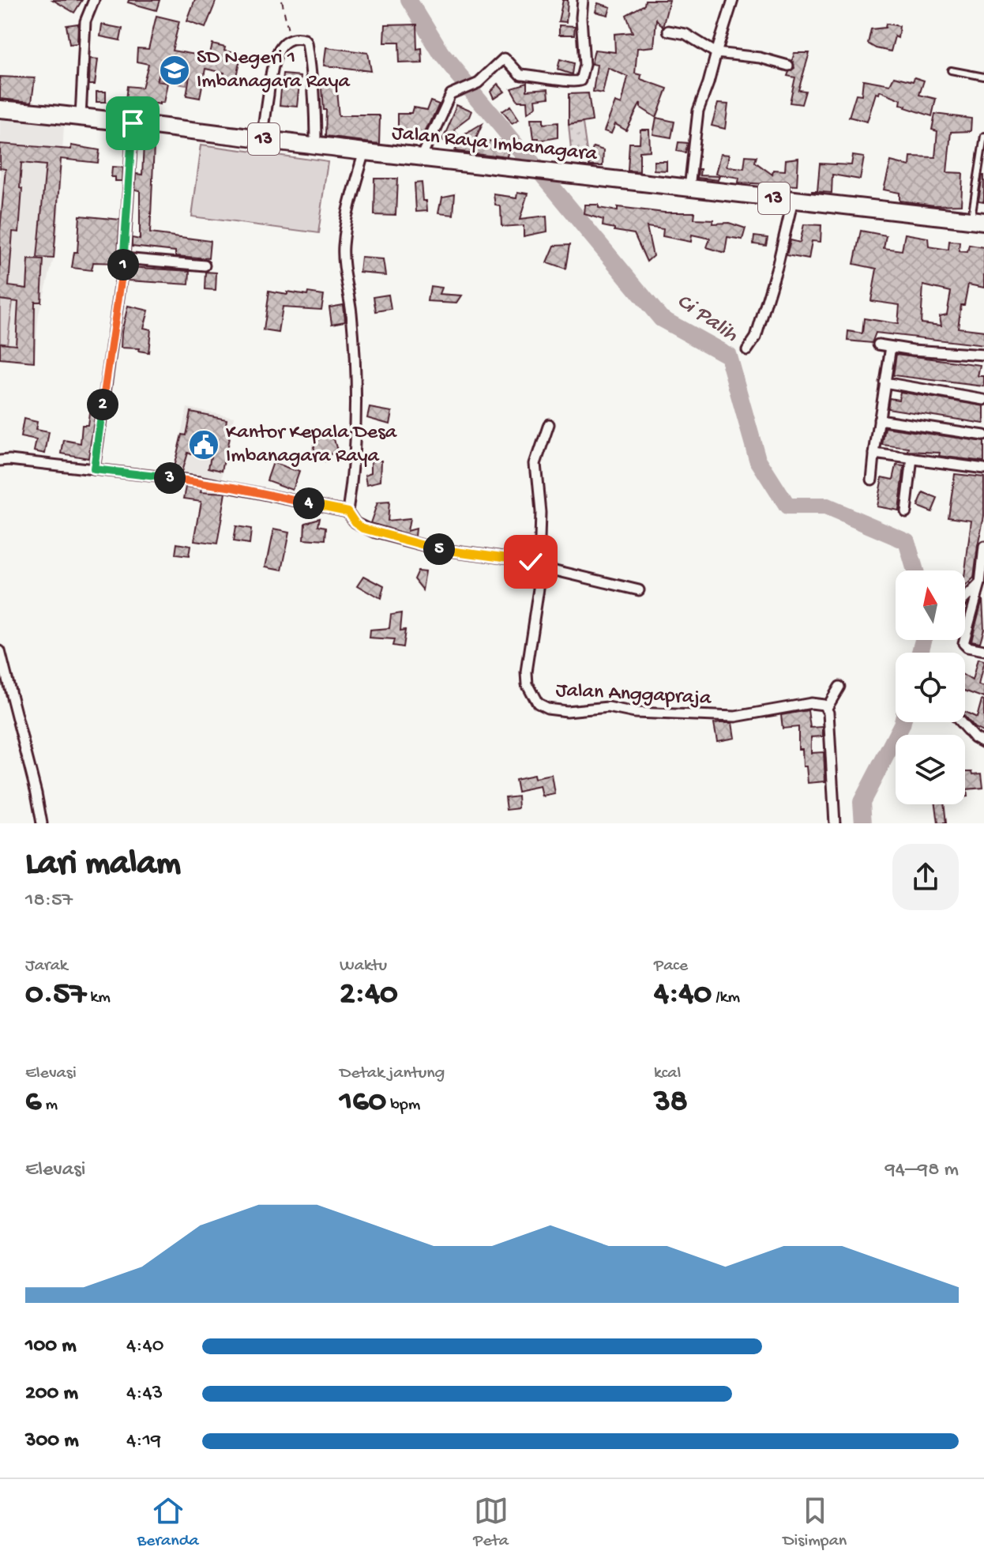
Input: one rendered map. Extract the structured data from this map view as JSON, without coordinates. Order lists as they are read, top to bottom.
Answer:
{
  "streets": {
    "highway": ["13", "Jalan Raya Imbanagara"],
    "street": ["Jalan Anggapraja"]
  },
  "water": ["Ci Palih"],
  "places": {
    "school or university": ["SD Negeri 1 Imbanagara Raya"],
    "public building": ["Kantor Kepala Desa Imbanagara Raya"]
  },
  "north": "top",
  "page": {
    "pins": [
      "1",
      "2",
      "3",
      "4",
      "5"
    ],
    "heading": ["Lari malam", "18:57"],
    "stats": [
      ["Jarak", "0.57 km"],
      ["Waktu", "2:40"],
      ["Pace", "4:40 /km"],
      ["Elevasi", "6 m"],
      ["Detak jantung", "160 bpm"],
      ["kcal", "38"]
    ],
    "chart": ["Elevasi", "94–98 m"],
    "list": [
      {
        "name": "100 m",
        "note": "4:40"
      },
      {
        "name": "200 m",
        "note": "4:43"
      },
      {
        "name": "300 m",
        "note": "4:19"
      }
    ],
    "tabs": ["Beranda", "Peta", "Disimpan"]
  }
}
